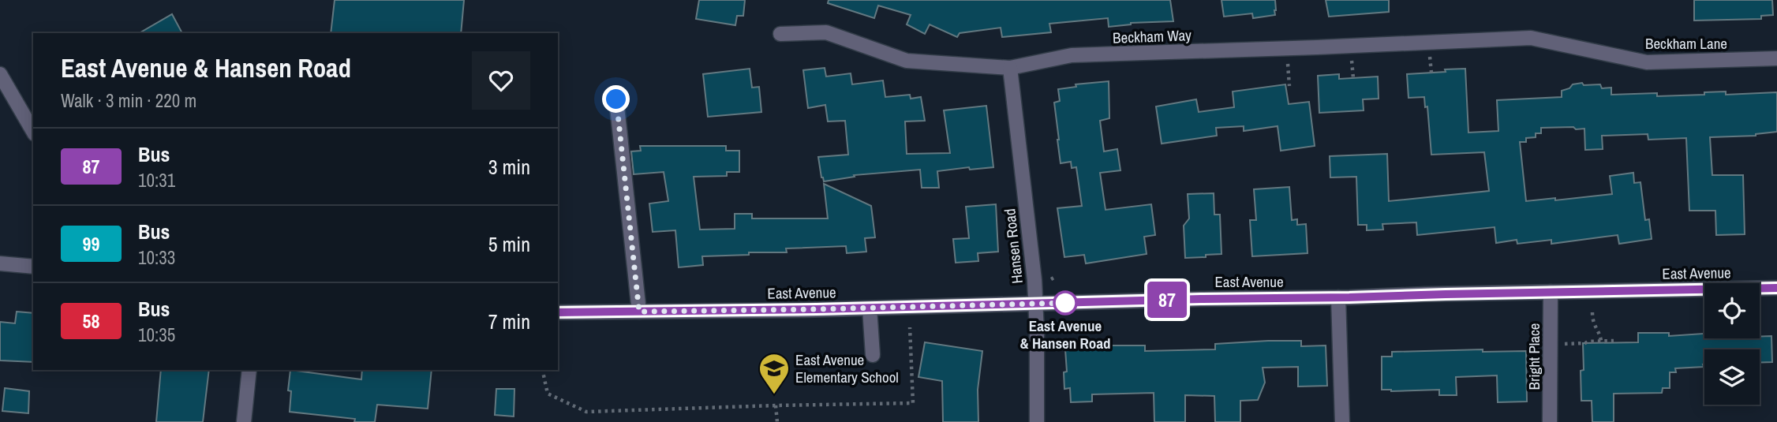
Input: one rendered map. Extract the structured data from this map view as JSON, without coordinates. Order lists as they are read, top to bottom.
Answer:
{
  "streets": {
    "street": [
      "Beckham Way",
      "Beckham Lane",
      "Hansen Road",
      "East Avenue",
      "Bright Place"
    ]
  },
  "crossings": [
    ["Beckham Way", "Beckham Lane"],
    ["Beckham Way", "Hansen Road"],
    ["Hansen Road", "East Avenue"],
    ["East Avenue", "Bright Place"]
  ],
  "places": {
    "other": ["East Avenue & Hansen Road"],
    "school or university": ["East Avenue Elementary School"]
  },
  "lines": ["bus line 87"],
  "page": {
    "on_map": "87",
    "heading": ["East Avenue & Hansen Road", "Walk · 3 min · 220 m"],
    "list": [
      {
        "mark": "87",
        "name": "Bus",
        "note": "10:31",
        "value": "3 min"
      },
      {
        "mark": "99",
        "name": "Bus",
        "note": "10:33",
        "value": "5 min"
      },
      {
        "mark": "58",
        "name": "Bus",
        "note": "10:35",
        "value": "7 min"
      }
    ]
  }
}
